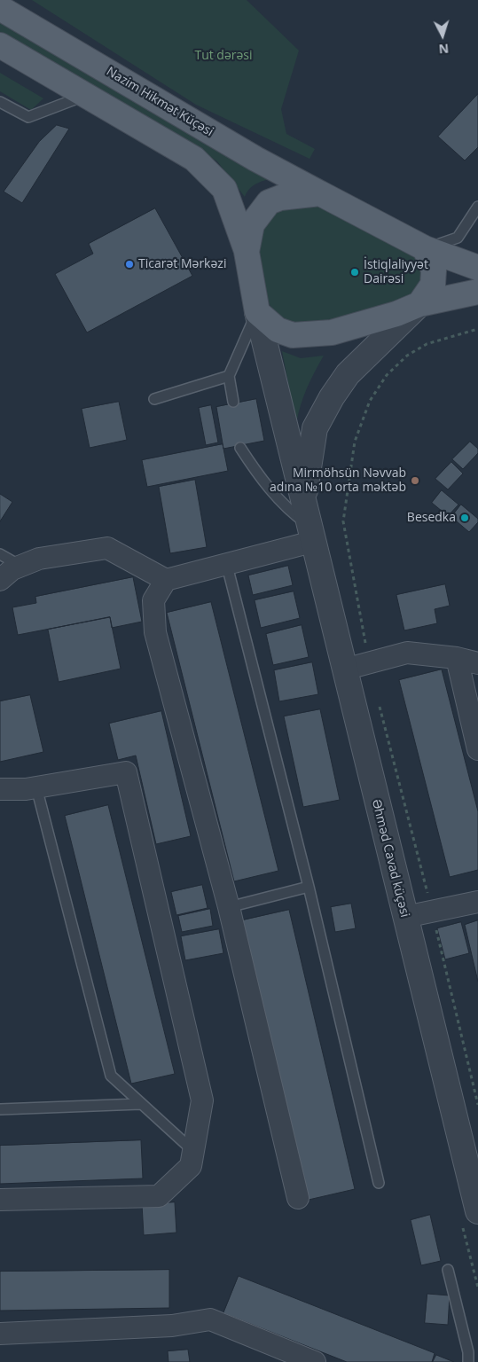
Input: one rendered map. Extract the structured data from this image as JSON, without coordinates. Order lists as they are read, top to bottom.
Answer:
{
  "streets": {
    "main road": ["Nazim Hikmət Küçəsi"],
    "street": ["Əhməd Cavad küçəsi"]
  },
  "parks": ["Tut dərəsi"],
  "places": [
    "Ticarət Mərkəzi",
    "İstiqlaliyyət Dairəsi",
    "Mirmöhsün Nəvvab adına №10 orta məktəb",
    "Besedka"
  ],
  "north": "bottom"
}
